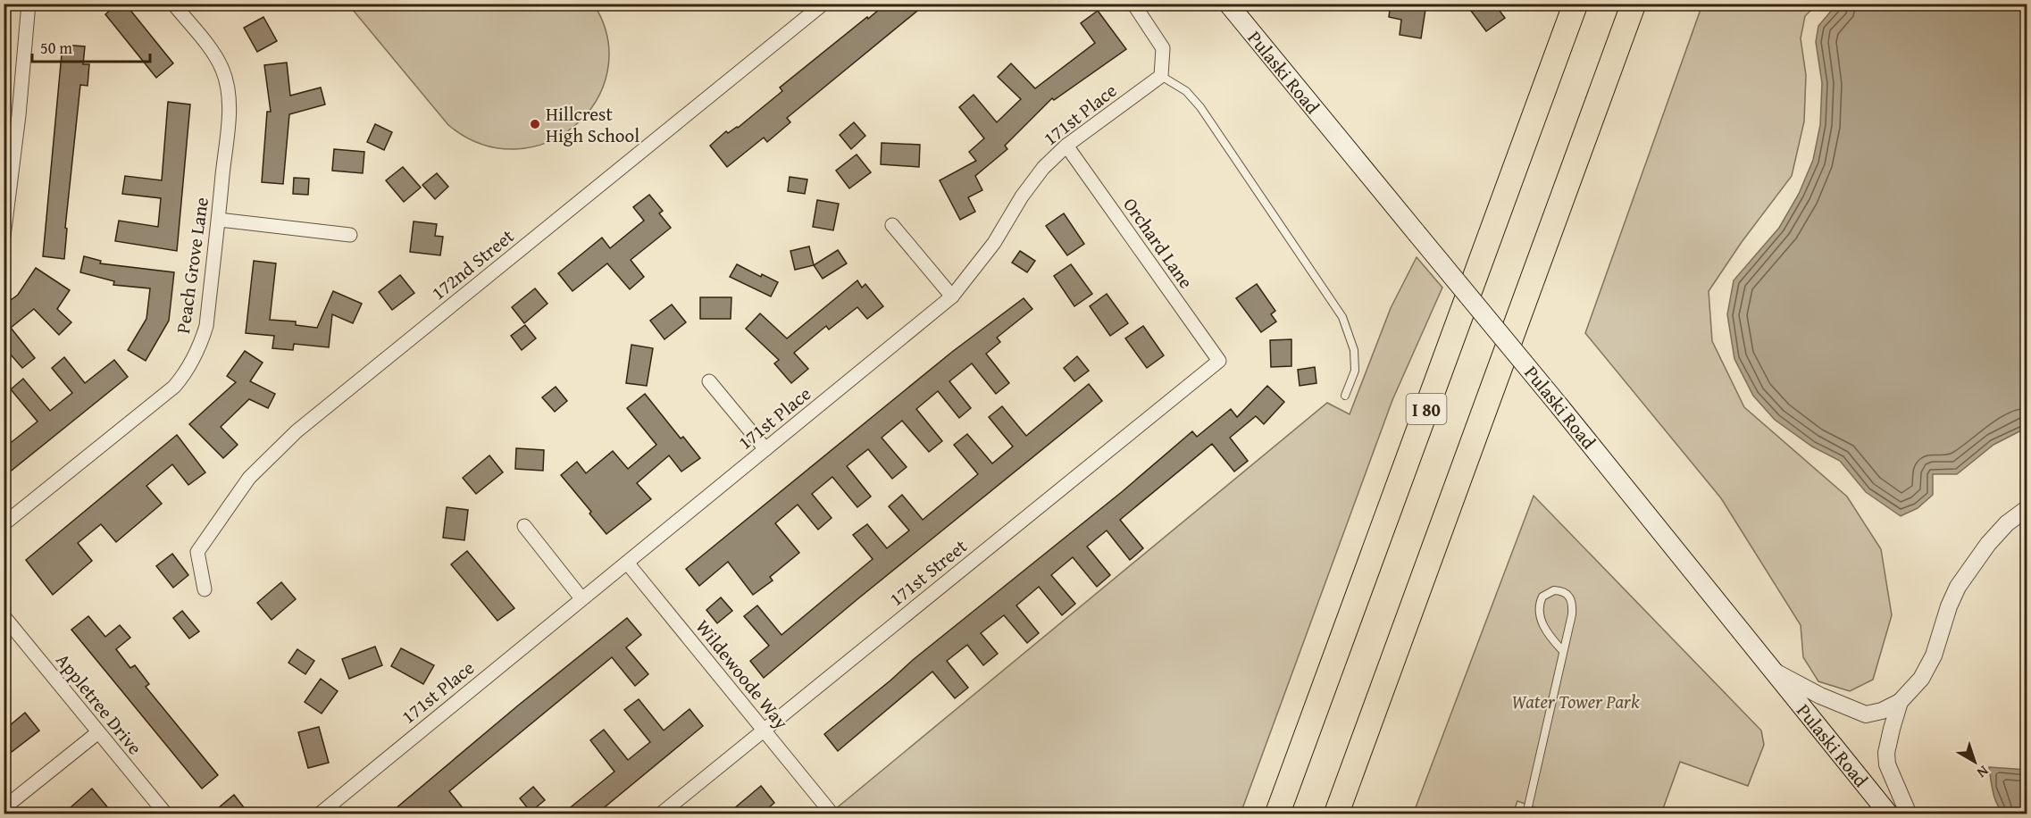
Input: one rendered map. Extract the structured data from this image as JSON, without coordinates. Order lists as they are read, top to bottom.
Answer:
{
  "streets": {
    "highway": ["I 80"],
    "main road": ["Pulaski Road"],
    "street": [
      "171st Place",
      "Orchard Lane",
      "172nd Street",
      "Peach Grove Lane",
      "171st Street",
      "Wildewoode Way",
      "Appletree Drive"
    ]
  },
  "crossings": [
    ["171st Place", "Orchard Lane"],
    ["171st Place", "Wildewoode Way"],
    ["Orchard Lane", "171st Street"],
    ["171st Street", "Wildewoode Way"]
  ],
  "parks": ["Water Tower Park"],
  "places": ["Hillcrest High School"],
  "scale_bar": "50 m",
  "north": "bottom right"
}
